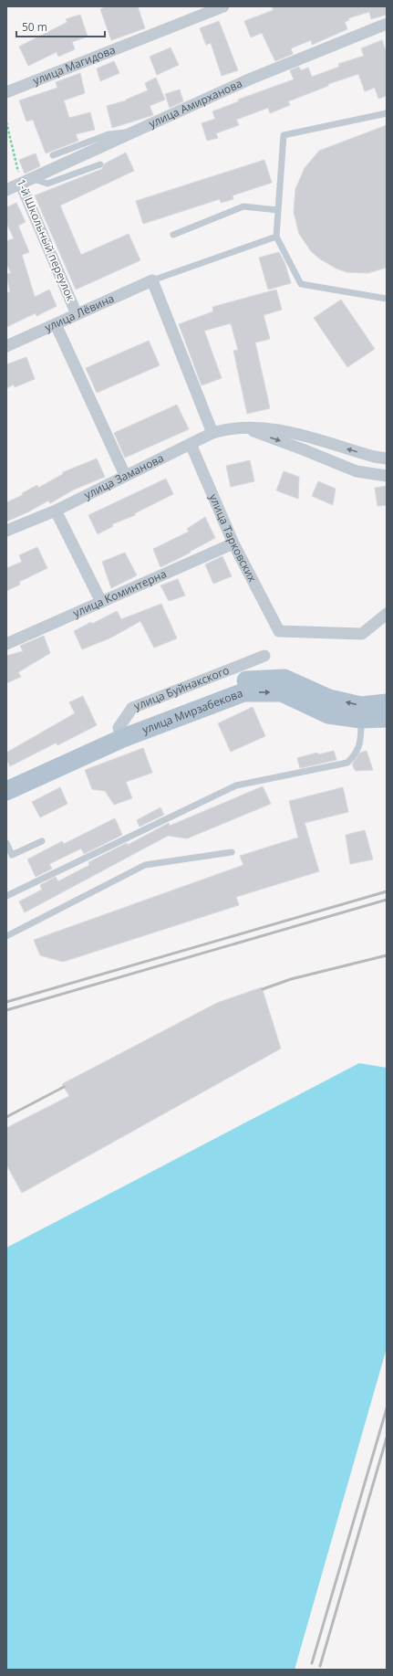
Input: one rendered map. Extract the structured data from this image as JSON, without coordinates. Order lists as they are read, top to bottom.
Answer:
{
  "streets": {
    "main road": ["улица Мирзабекова"],
    "street": [
      "улица Магидова",
      "улица Амирханова",
      "1-й Школьный переулок",
      "улица Лёвина",
      "улица Заманова",
      "улица Тарковских",
      "улица Коминтерна",
      "улица Буйнакского"
    ]
  },
  "crossings": [
    ["улица Амирханова", "1-й Школьный переулок"],
    ["1-й Школьный переулок", "улица Лёвина"],
    ["улица Заманова", "улица Тарковских"],
    ["улица Тарковских", "улица Коминтерна"],
    ["улица Буйнакского", "улица Мирзабекова"]
  ],
  "scale_bar": "50 m"
}
